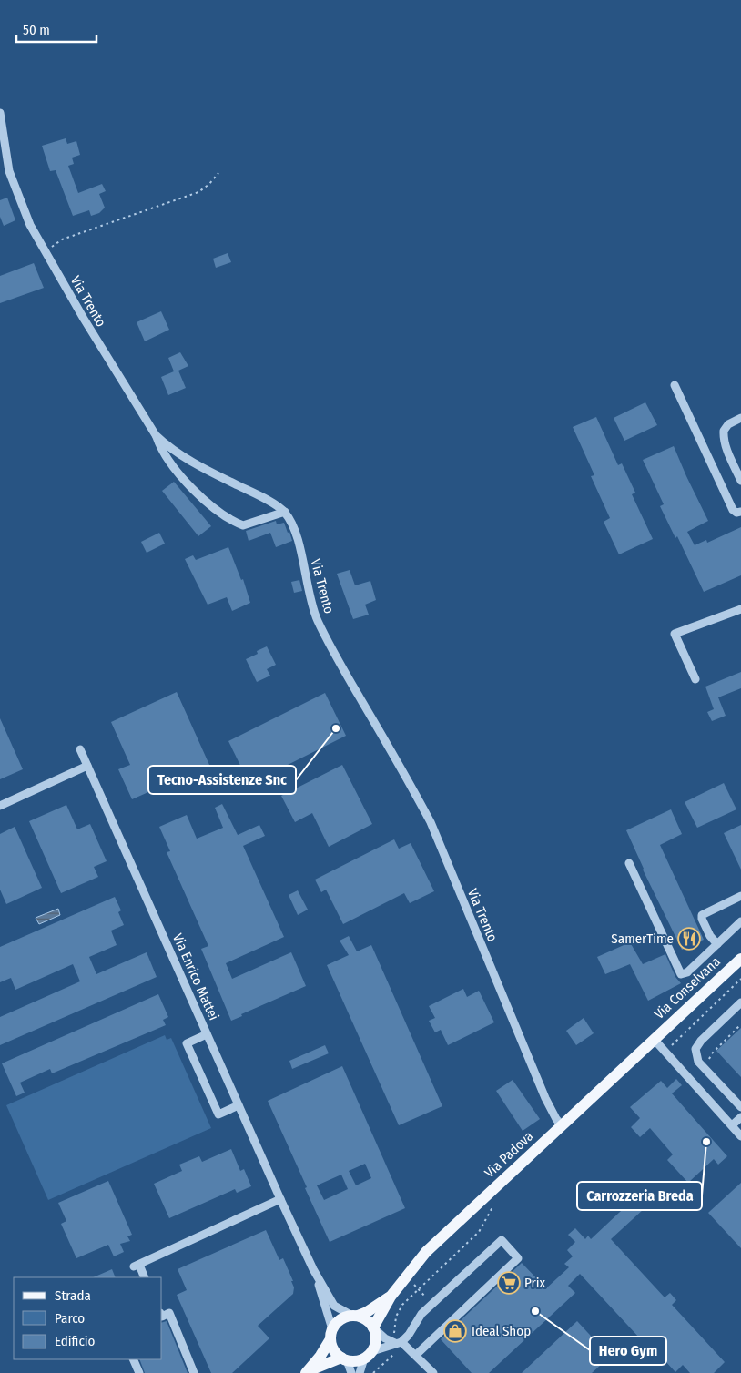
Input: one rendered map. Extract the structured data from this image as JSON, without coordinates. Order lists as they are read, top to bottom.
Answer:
{
  "streets": {
    "main road": ["Via Conselvana", "Via Padova"],
    "street": ["Via Trento", "Via Enrico Mattei"]
  },
  "crossings": [
    ["Via Trento", "Via Padova"],
    ["Via Enrico Mattei", "Via Padova"],
    ["Via Conselvana", "Via Padova"]
  ],
  "places": {
    "other": ["Tecno-Assistenze Snc", "Carrozzeria Breda", "Hero Gym"],
    "restaurant": ["SamerTime"],
    "supermarket": ["Prix"],
    "shop": ["Ideal Shop"]
  },
  "legend": ["Strada", "Parco", "Edificio"],
  "scale_bar": "50 m"
}
